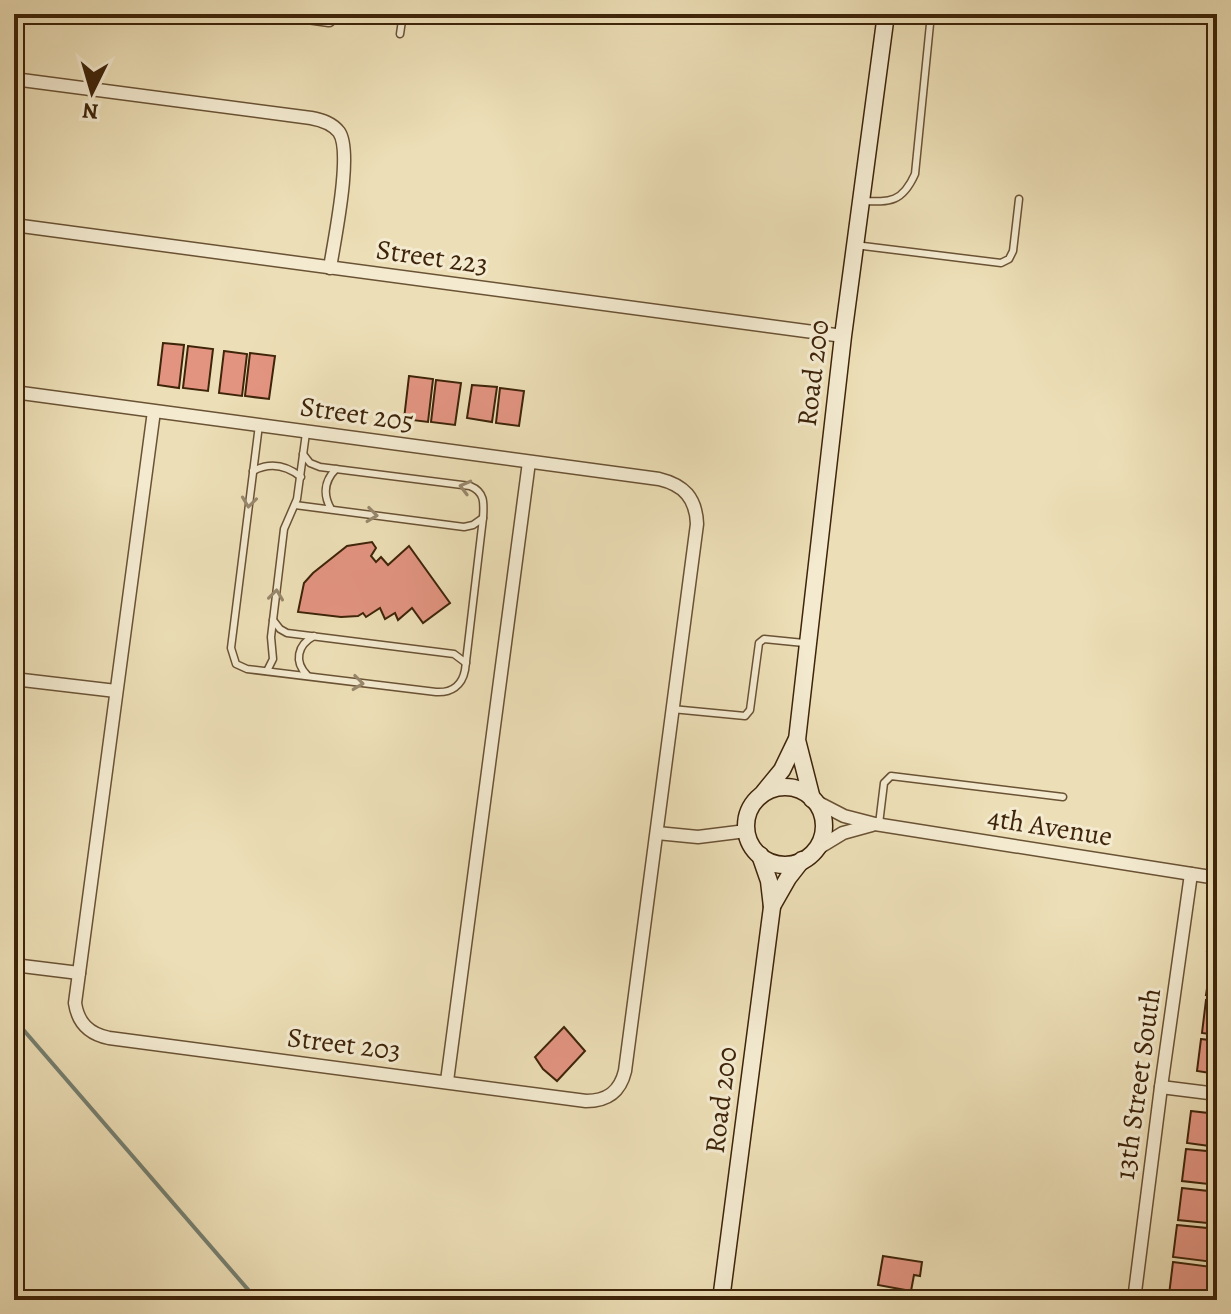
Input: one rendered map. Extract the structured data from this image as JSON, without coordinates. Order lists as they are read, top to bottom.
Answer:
{
  "streets": {
    "main road": ["Road 200"],
    "street": [
      "Street 223",
      "Street 205",
      "4th Avenue",
      "Street 203",
      "13th Street South"
    ]
  },
  "crossings": [
    ["Street 223", "Road 200"],
    ["Road 200", "4th Avenue"],
    ["Street 205", "Street 203"],
    ["4th Avenue", "13th Street South"]
  ],
  "north": "bottom"
}
